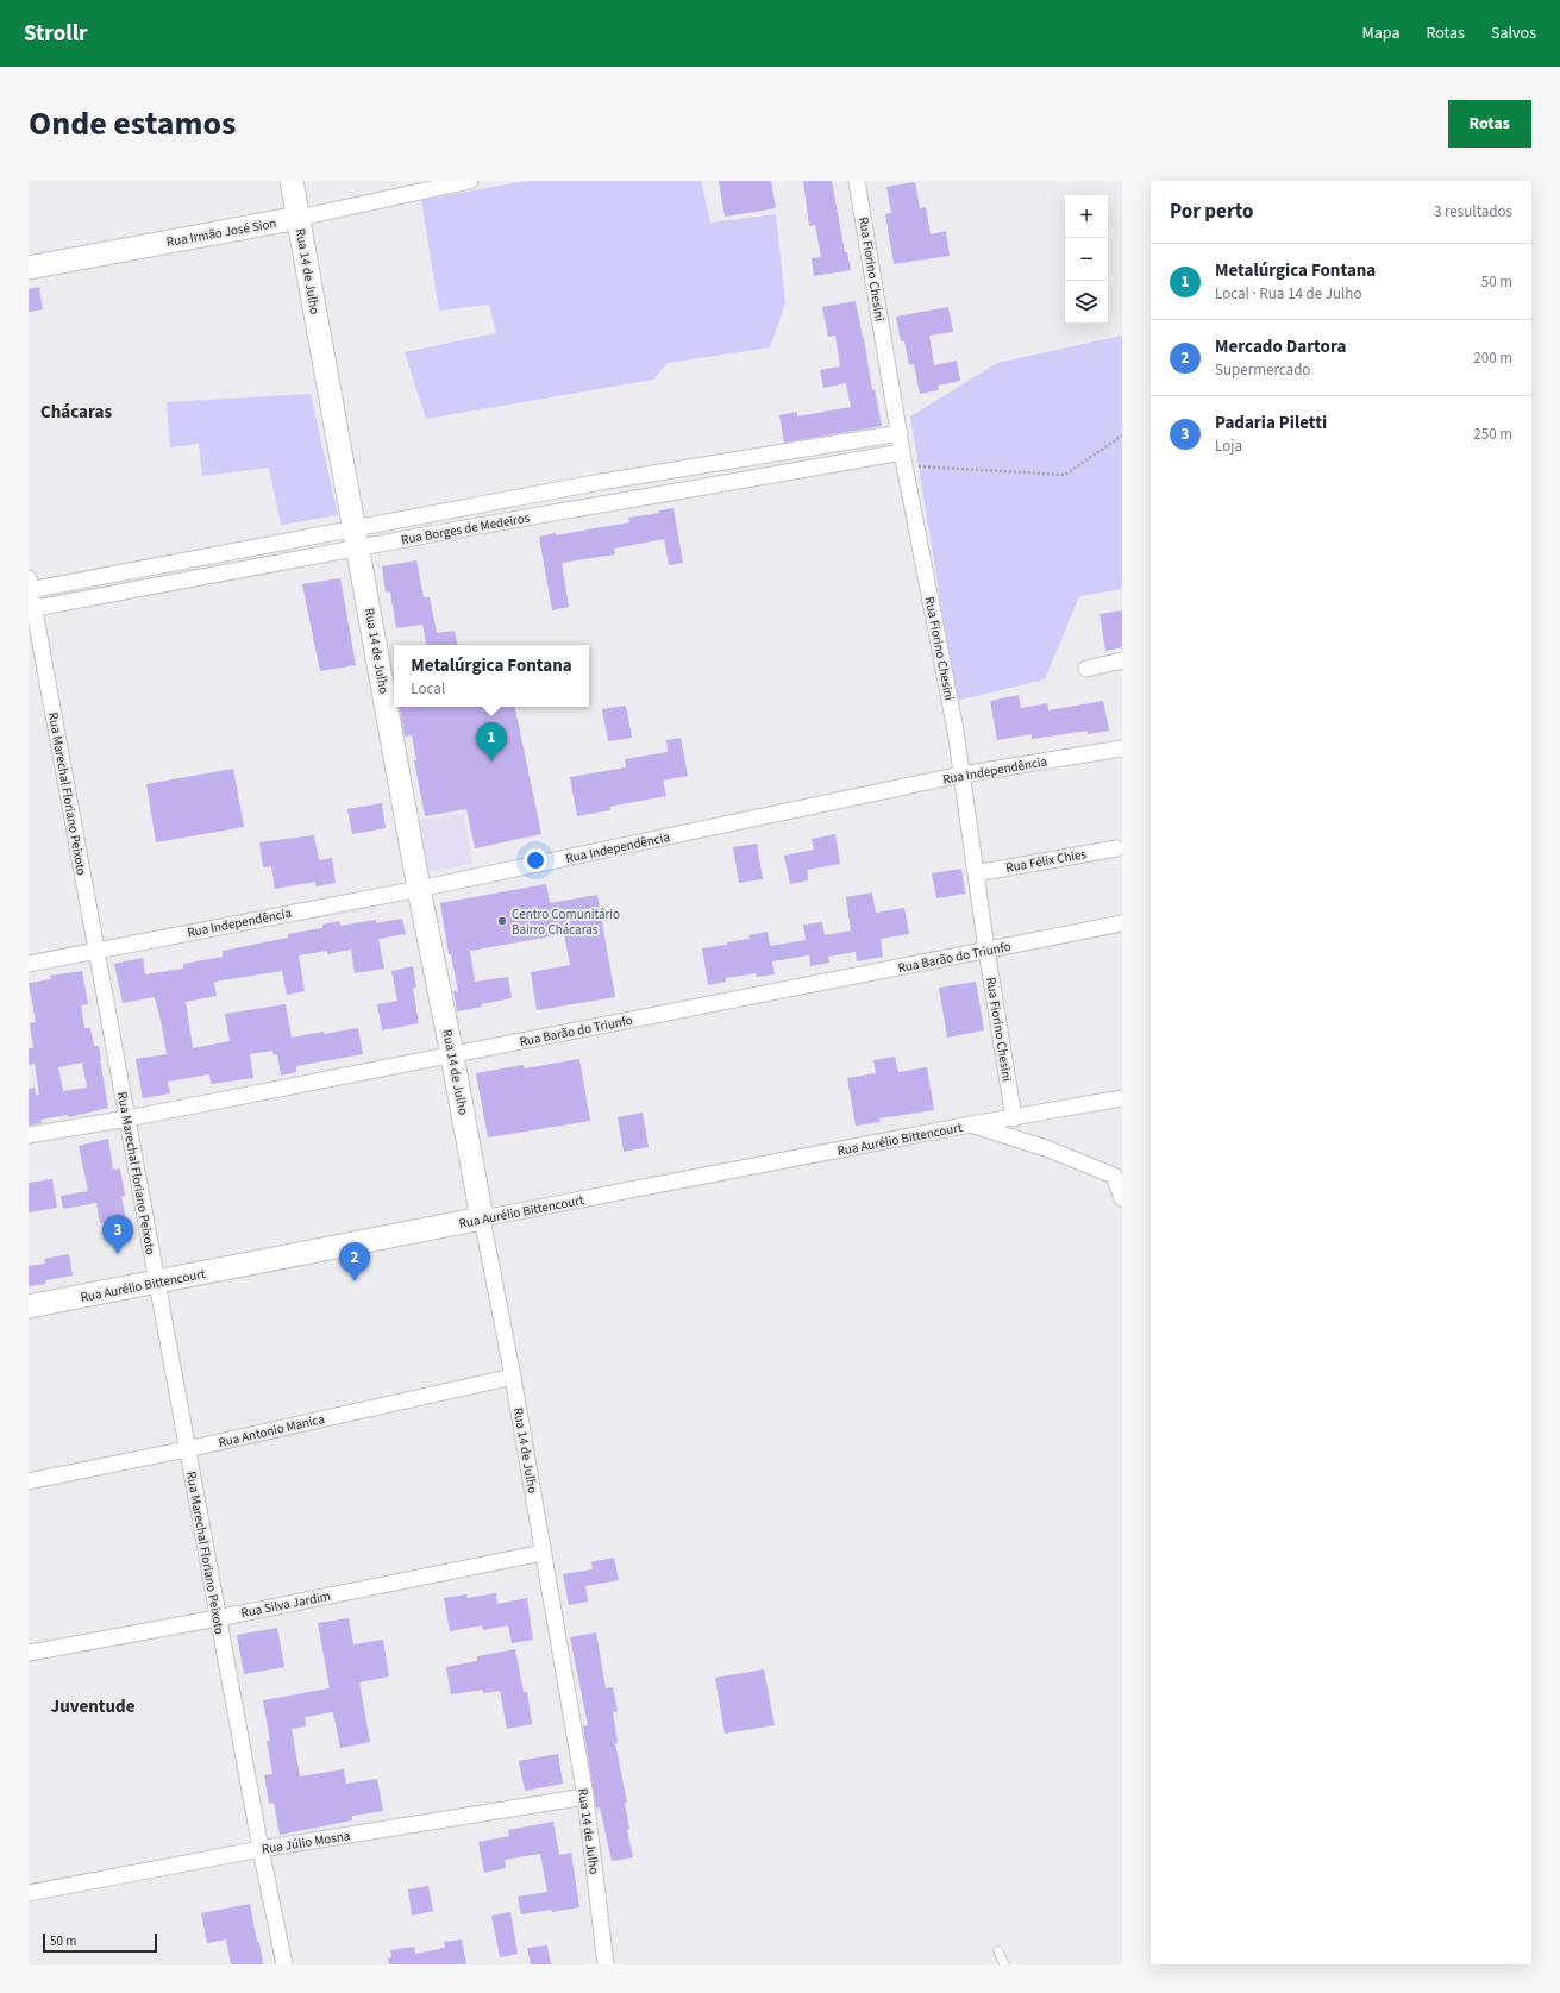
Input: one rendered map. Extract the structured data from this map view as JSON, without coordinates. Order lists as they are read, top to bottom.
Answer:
{
  "streets": {
    "street": [
      "Rua Irmão José Sion",
      "Rua Fiorino Chesini",
      "Rua 14 de Julho",
      "Rua Borges de Medeiros",
      "Rua Independência",
      "Rua Marechal Floriano Peixoto",
      "Rua Félix Chies",
      "Rua Barão do Triunfo",
      "Rua Aurélio Bittencourt",
      "Rua Antonio Manica",
      "Rua Silva Jardim",
      "Rua Júlio Mosna"
    ]
  },
  "crossings": [
    ["Rua Irmão José Sion", "Rua 14 de Julho"],
    ["Rua Fiorino Chesini", "Rua Borges de Medeiros"],
    ["Rua Fiorino Chesini", "Rua Independência"],
    ["Rua Fiorino Chesini", "Rua Félix Chies"],
    ["Rua Fiorino Chesini", "Rua Barão do Triunfo"],
    ["Rua Fiorino Chesini", "Rua Aurélio Bittencourt"],
    ["Rua 14 de Julho", "Rua Borges de Medeiros"],
    ["Rua 14 de Julho", "Rua Independência"],
    ["Rua 14 de Julho", "Rua Barão do Triunfo"],
    ["Rua 14 de Julho", "Rua Aurélio Bittencourt"],
    ["Rua 14 de Julho", "Rua Antonio Manica"],
    ["Rua 14 de Julho", "Rua Silva Jardim"],
    ["Rua 14 de Julho", "Rua Júlio Mosna"],
    ["Rua Borges de Medeiros", "Rua Marechal Floriano Peixoto"],
    ["Rua Independência", "Rua Marechal Floriano Peixoto"],
    ["Rua Marechal Floriano Peixoto", "Rua Barão do Triunfo"],
    ["Rua Marechal Floriano Peixoto", "Rua Aurélio Bittencourt"],
    ["Rua Marechal Floriano Peixoto", "Rua Antonio Manica"],
    ["Rua Marechal Floriano Peixoto", "Rua Silva Jardim"],
    ["Rua Marechal Floriano Peixoto", "Rua Júlio Mosna"]
  ],
  "districts": ["Chácaras", "Juventude"],
  "places": ["Centro Comunitário Bairro Chácaras"],
  "scale_bar": "50 m",
  "page": {
    "header": "Strollr",
    "nav": ["Mapa", "Rotas", "Salvos"],
    "title": "Onde estamos",
    "buttons": "Rotas",
    "heading": ["Por perto", "3 resultados"],
    "map_buttons": ["+", "−"],
    "list": [
      {
        "mark": "1",
        "name": "Metalúrgica Fontana",
        "note": "Local · Rua 14 de Julho",
        "value": "50 m"
      },
      {
        "mark": "2",
        "name": "Mercado Dartora",
        "note": "Supermercado",
        "value": "200 m"
      },
      {
        "mark": "3",
        "name": "Padaria Piletti",
        "note": "Loja",
        "value": "250 m"
      }
    ],
    "popup": ["Metalúrgica Fontana", "Local"],
    "pins": ["1", "3", "2"],
    "scale": "50 m"
  }
}
